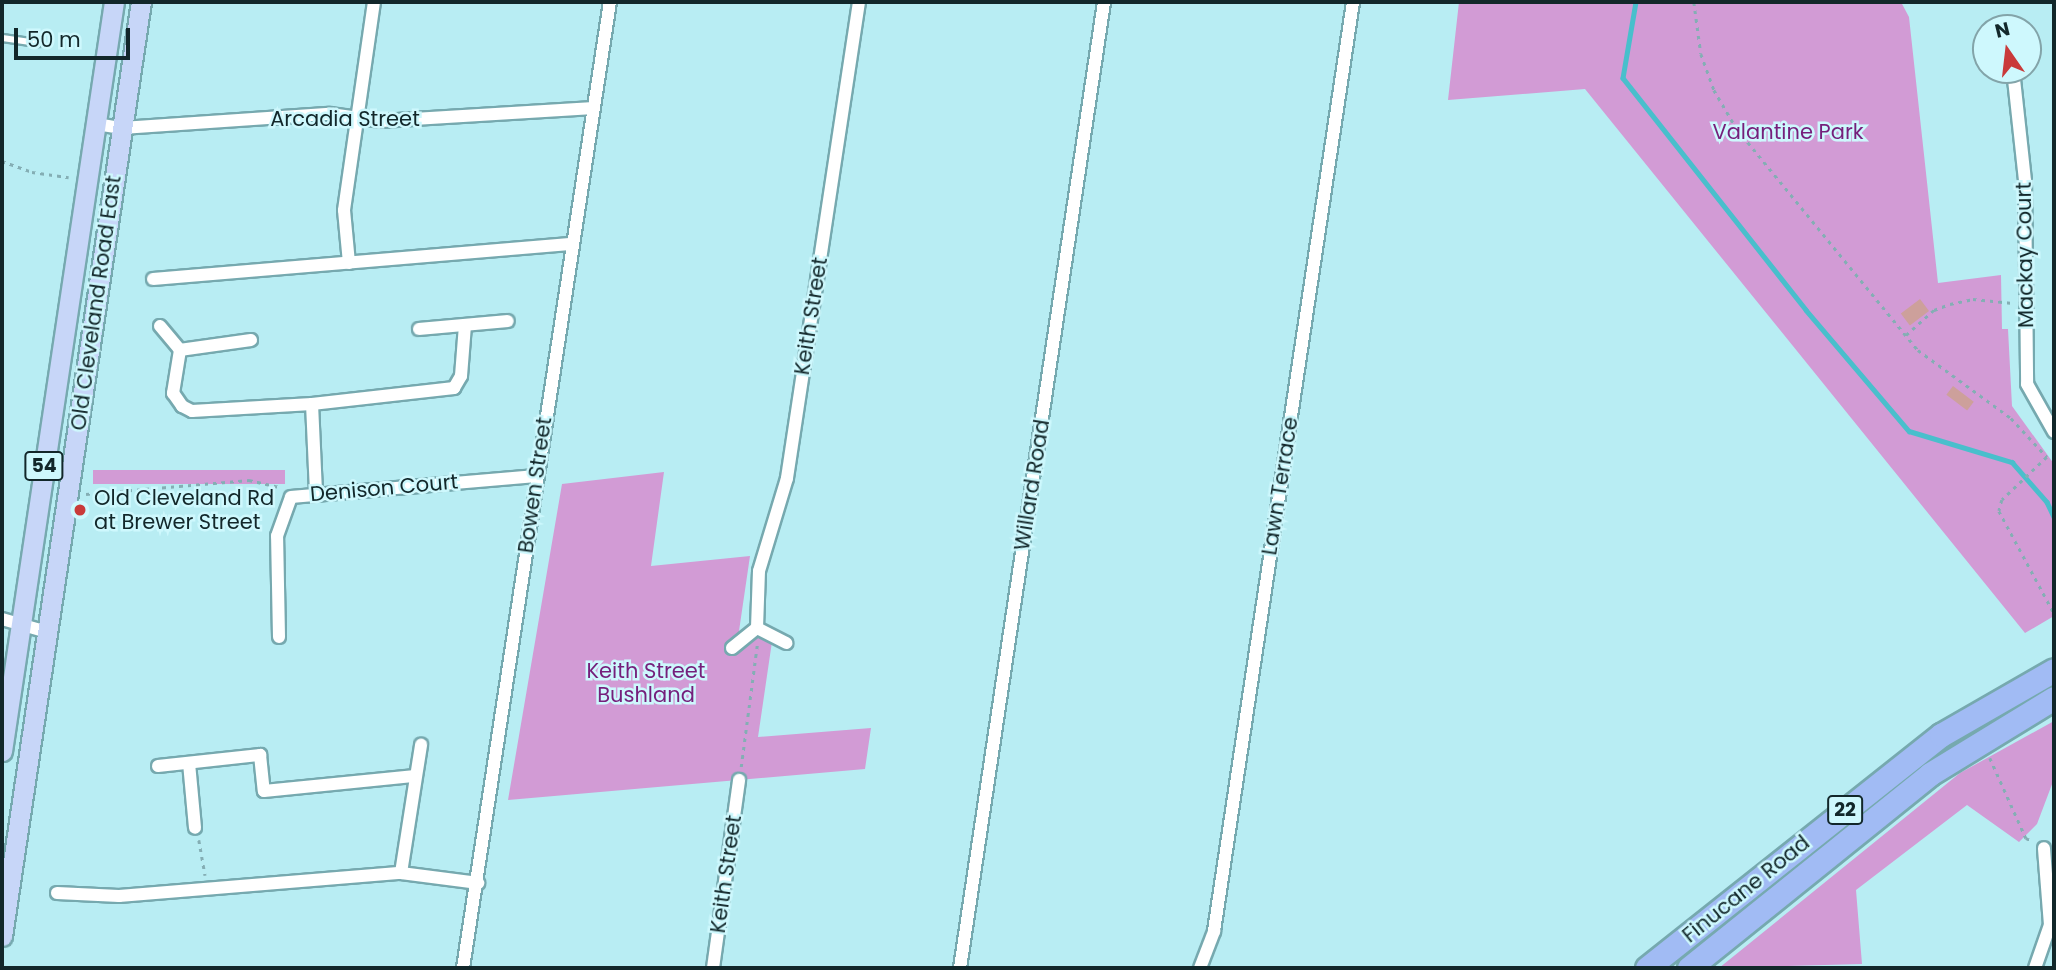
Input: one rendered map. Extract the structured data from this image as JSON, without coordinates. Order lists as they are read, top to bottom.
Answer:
{
  "streets": {
    "highway": ["22", "Finucane Road"],
    "main road": ["Old Cleveland Road East", "54"],
    "street": [
      "Arcadia Street",
      "Mackay Court",
      "Keith Street",
      "Bowen Street",
      "Willard Road",
      "Lawn Terrace",
      "Denison Court"
    ]
  },
  "crossings": [
    ["Arcadia Street", "Old Cleveland Road East"],
    ["Arcadia Street", "Bowen Street"],
    ["Bowen Street", "Denison Court"]
  ],
  "parks": ["Valantine Park", "Keith Street Bushland"],
  "places": ["Old Cleveland Rd at Brewer Street"],
  "scale_bar": "50 m",
  "north": "top"
}
